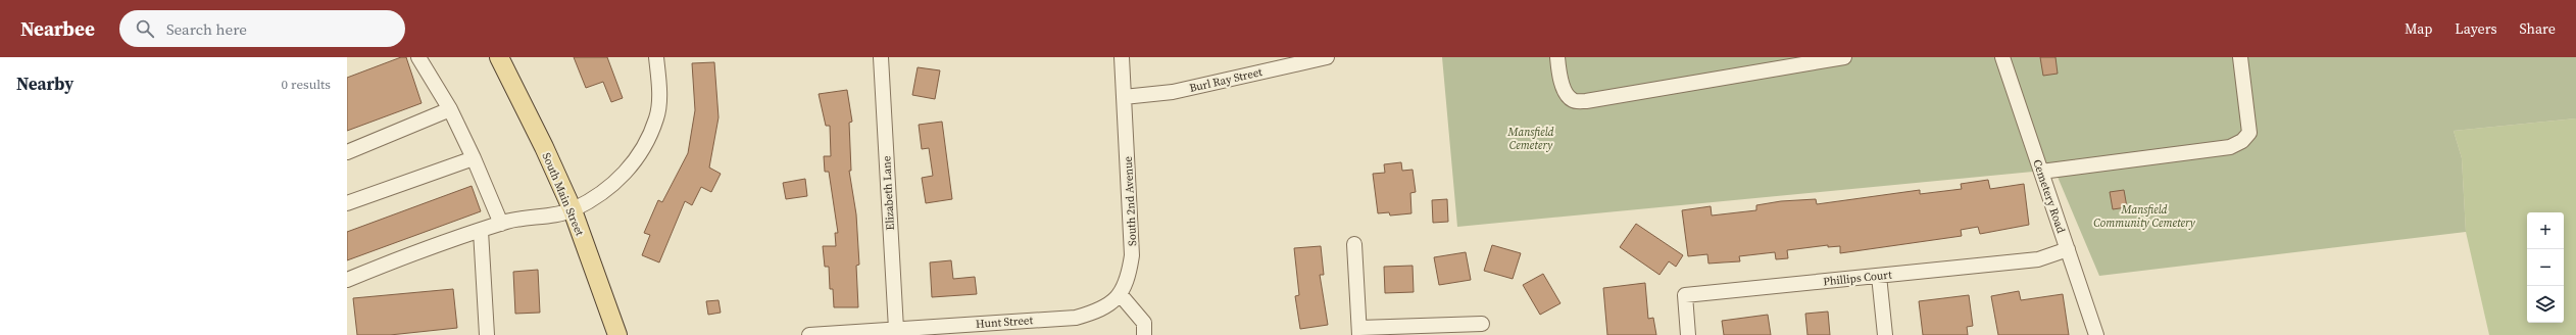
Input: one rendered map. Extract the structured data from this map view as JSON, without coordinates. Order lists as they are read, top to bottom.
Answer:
{
  "streets": {
    "main road": ["South Main Street"],
    "street": [
      "Burl Ray Street",
      "Elizabeth Lane",
      "Cemetery Road",
      "South 2nd Avenue",
      "Phillips Court",
      "Hunt Street"
    ]
  },
  "crossings": [
    ["Burl Ray Street", "South 2nd Avenue"],
    ["Elizabeth Lane", "Hunt Street"],
    ["Cemetery Road", "Phillips Court"],
    ["South 2nd Avenue", "Hunt Street"]
  ],
  "parks": ["Mansfield Cemetery", "Mansfield Community Cemetery"],
  "page": {
    "header": "Nearbee",
    "search": "Search here",
    "nav": ["Map", "Layers", "Share"],
    "heading": ["Nearby", "0 results"],
    "map_buttons": ["+", "−"]
  }
}
